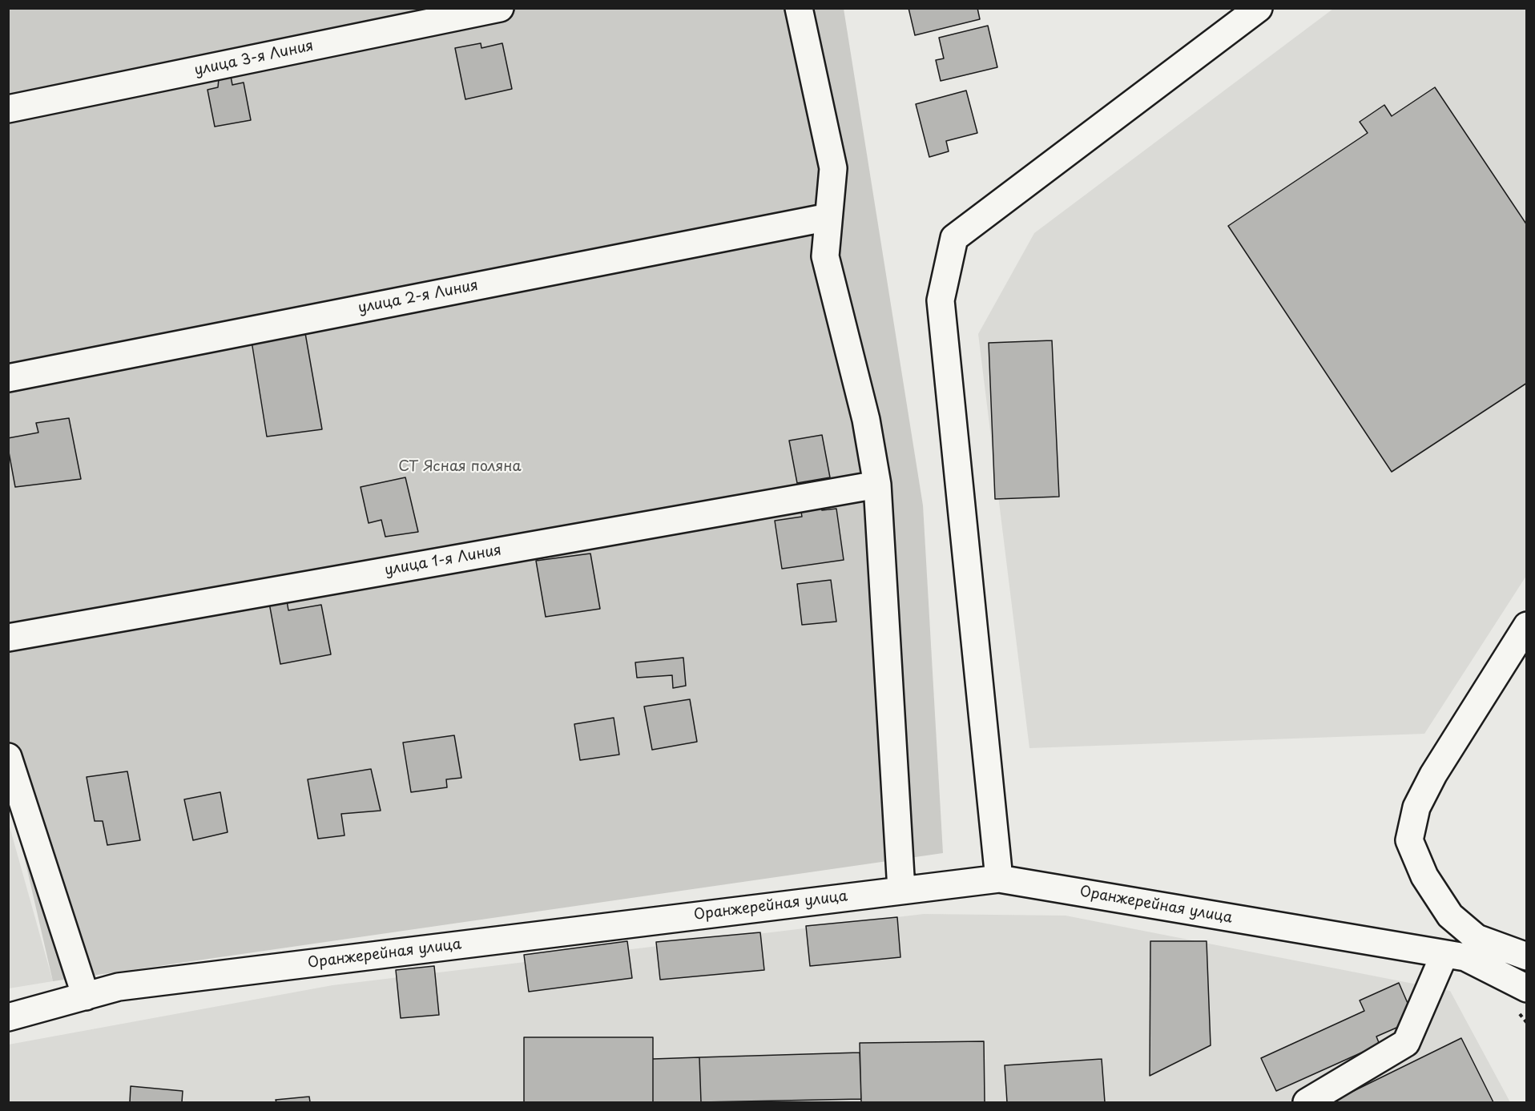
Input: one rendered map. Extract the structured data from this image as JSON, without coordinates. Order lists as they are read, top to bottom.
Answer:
{
  "streets": {
    "street": [
      "улица 3-я Линия",
      "улица 2-я Линия",
      "улица 1-я Линия",
      "Оранжерейная улица"
    ]
  },
  "parks": ["СТ Ясная поляна"]
}
